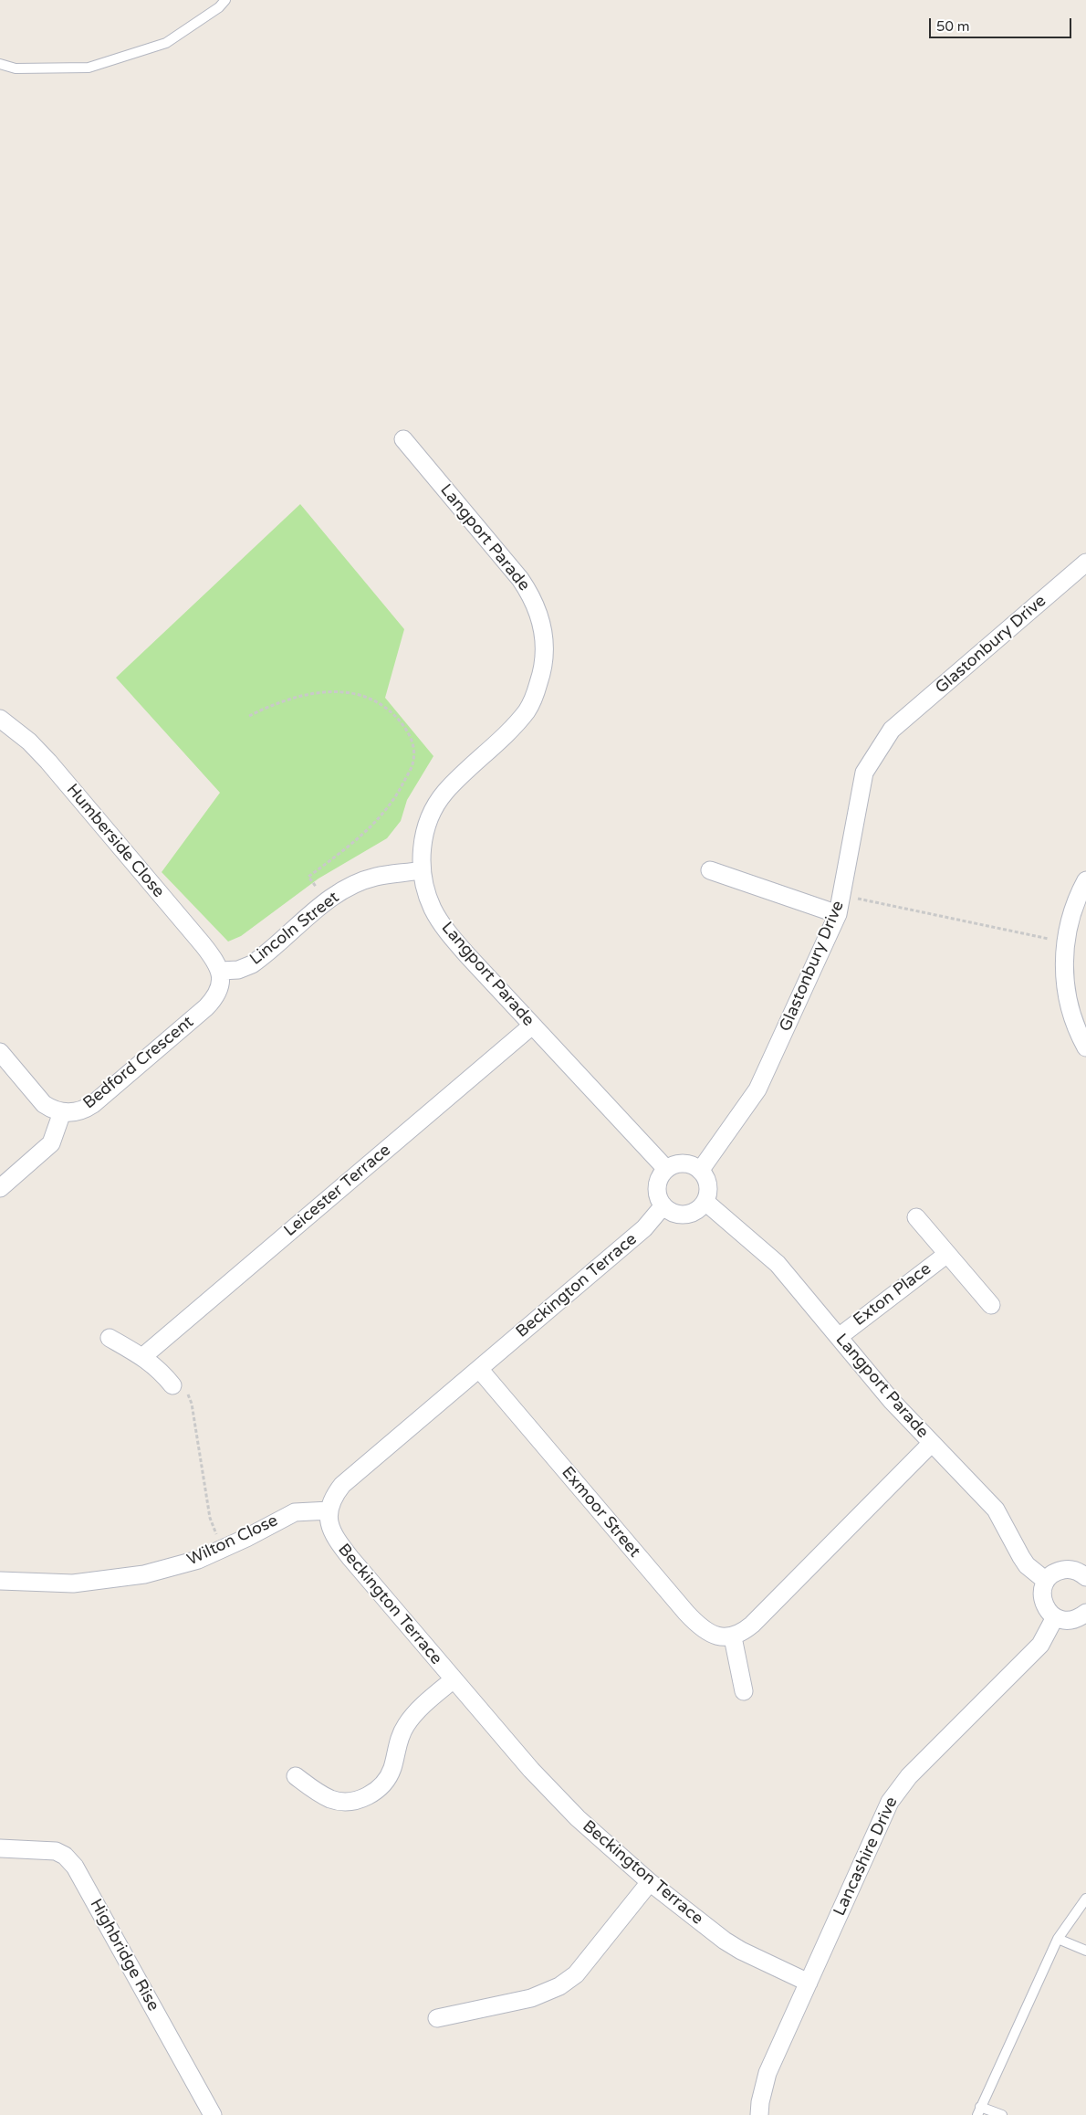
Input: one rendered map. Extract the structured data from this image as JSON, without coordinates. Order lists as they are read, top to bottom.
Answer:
{
  "streets": {
    "street": [
      "Langport Parade",
      "Glastonbury Drive",
      "Humberside Close",
      "Lincoln Street",
      "Bedford Crescent",
      "Leicester Terrace",
      "Beckington Terrace",
      "Exton Place",
      "Exmoor Street",
      "Wilton Close",
      "Lancashire Drive",
      "Highbridge Rise"
    ]
  },
  "crossings": [
    ["Langport Parade", "Glastonbury Drive"],
    ["Langport Parade", "Lincoln Street"],
    ["Langport Parade", "Leicester Terrace"],
    ["Langport Parade", "Beckington Terrace"],
    ["Langport Parade", "Exton Place"],
    ["Glastonbury Drive", "Beckington Terrace"],
    ["Humberside Close", "Lincoln Street"],
    ["Humberside Close", "Bedford Crescent"],
    ["Lincoln Street", "Bedford Crescent"],
    ["Beckington Terrace", "Exmoor Street"],
    ["Beckington Terrace", "Wilton Close"],
    ["Beckington Terrace", "Lancashire Drive"]
  ],
  "scale_bar": "50 m"
}
